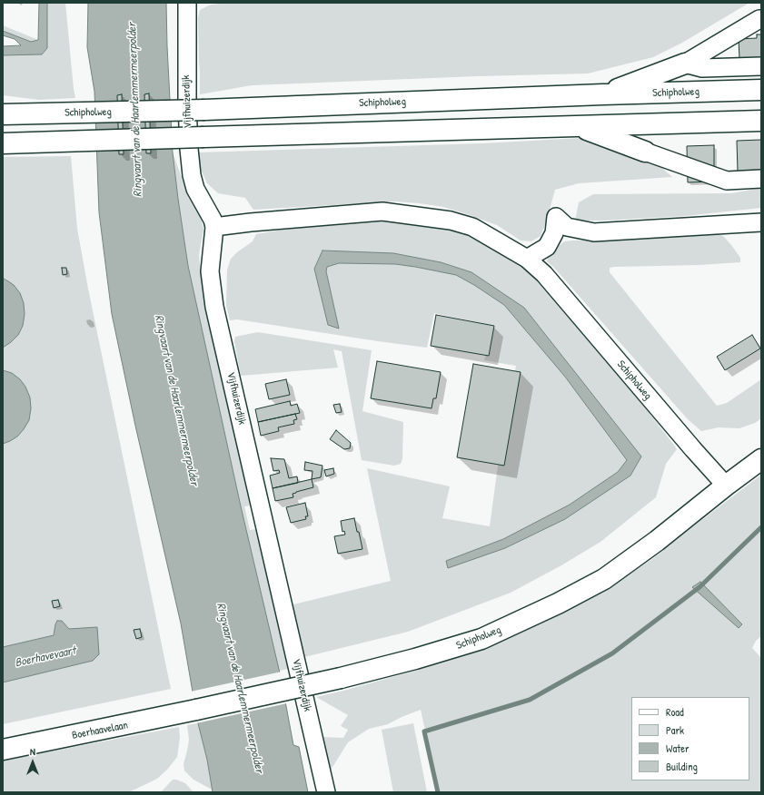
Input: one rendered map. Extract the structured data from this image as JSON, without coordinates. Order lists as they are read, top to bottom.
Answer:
{
  "streets": {
    "main road": ["Schipholweg", "Boerhaavelaan"],
    "street": ["Vijfhuizerdijk"]
  },
  "crossings": [
    ["Schipholweg", "Vijfhuizerdijk"],
    ["Schipholweg", "Boerhaavelaan"]
  ],
  "water": ["Ringvaart van de Haarlemmermeerpolder", "Boerhavevaart"],
  "legend": [
    "Road",
    "Park",
    "Water",
    "Building"
  ],
  "north": "top"
}
